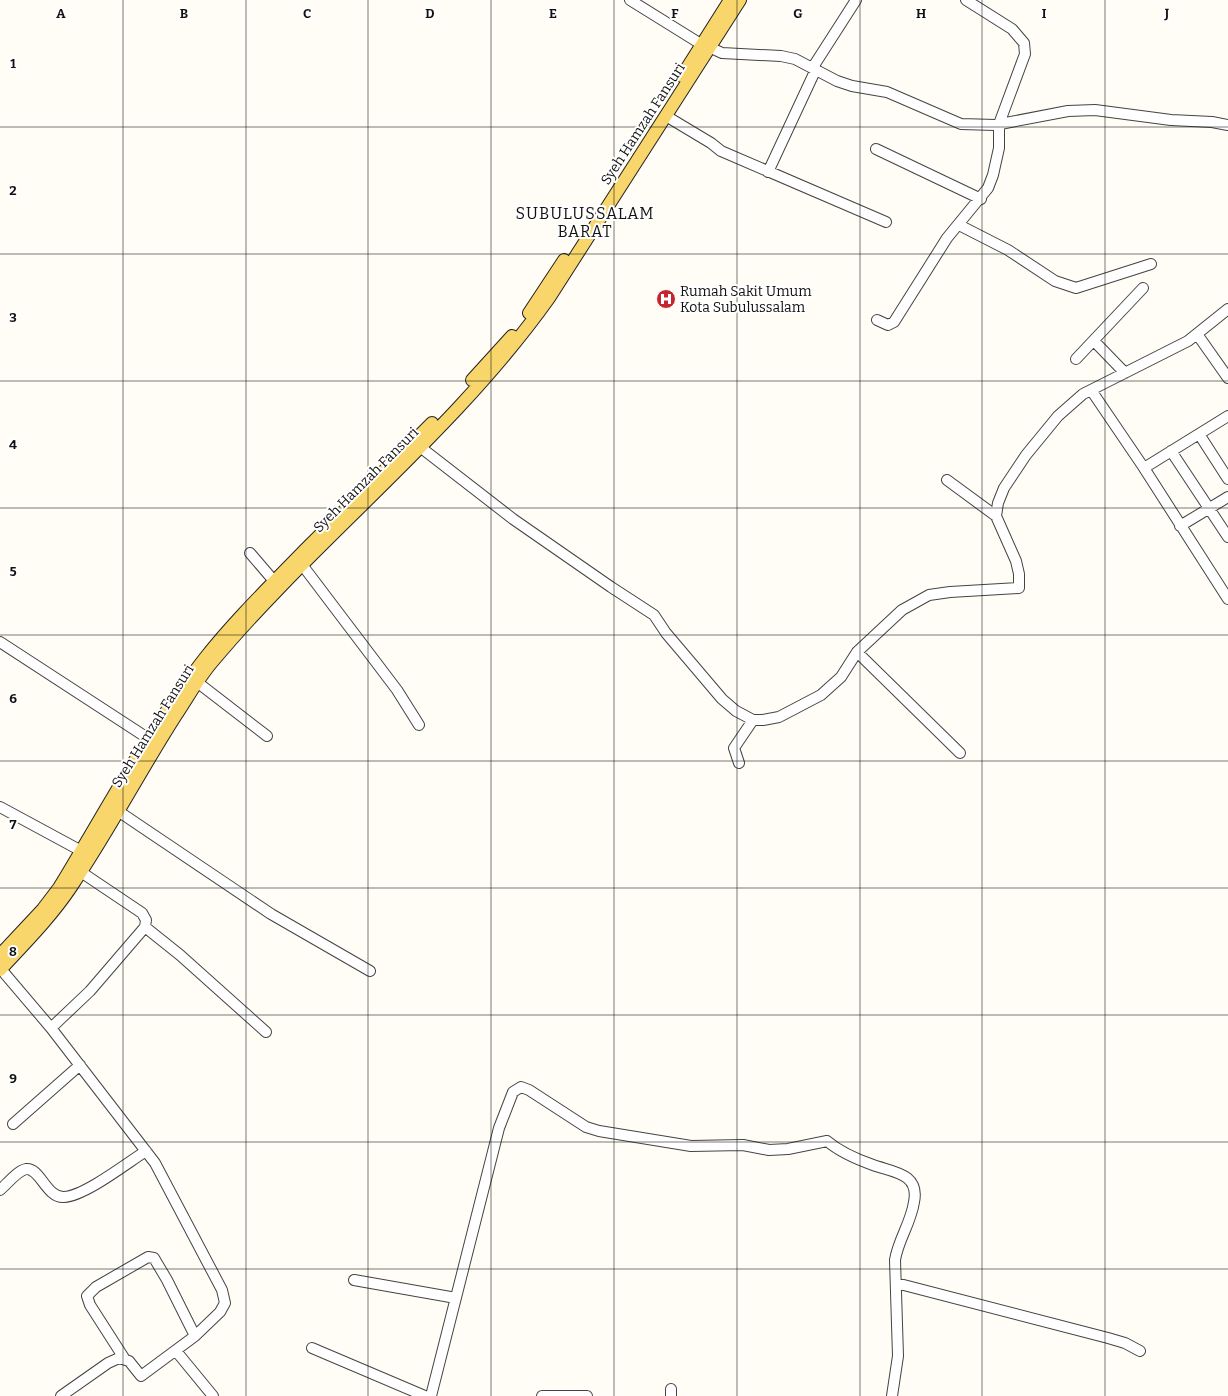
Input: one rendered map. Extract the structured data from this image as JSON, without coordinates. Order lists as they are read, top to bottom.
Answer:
{
  "streets": {
    "main road": ["Syeh Hamzah Fansuri"]
  },
  "districts": ["SUBULUSSALAM BARAT"],
  "places": {
    "hospital": ["Rumah Sakit Umum Kota Subulussalam"]
  },
  "grid": {
    "columns": [
      "A",
      "B",
      "C",
      "D",
      "E",
      "F",
      "G",
      "H",
      "I",
      "J"
    ],
    "rows": [
      "1",
      "2",
      "3",
      "4",
      "5",
      "6",
      "7",
      "8",
      "9"
    ]
  }
}
